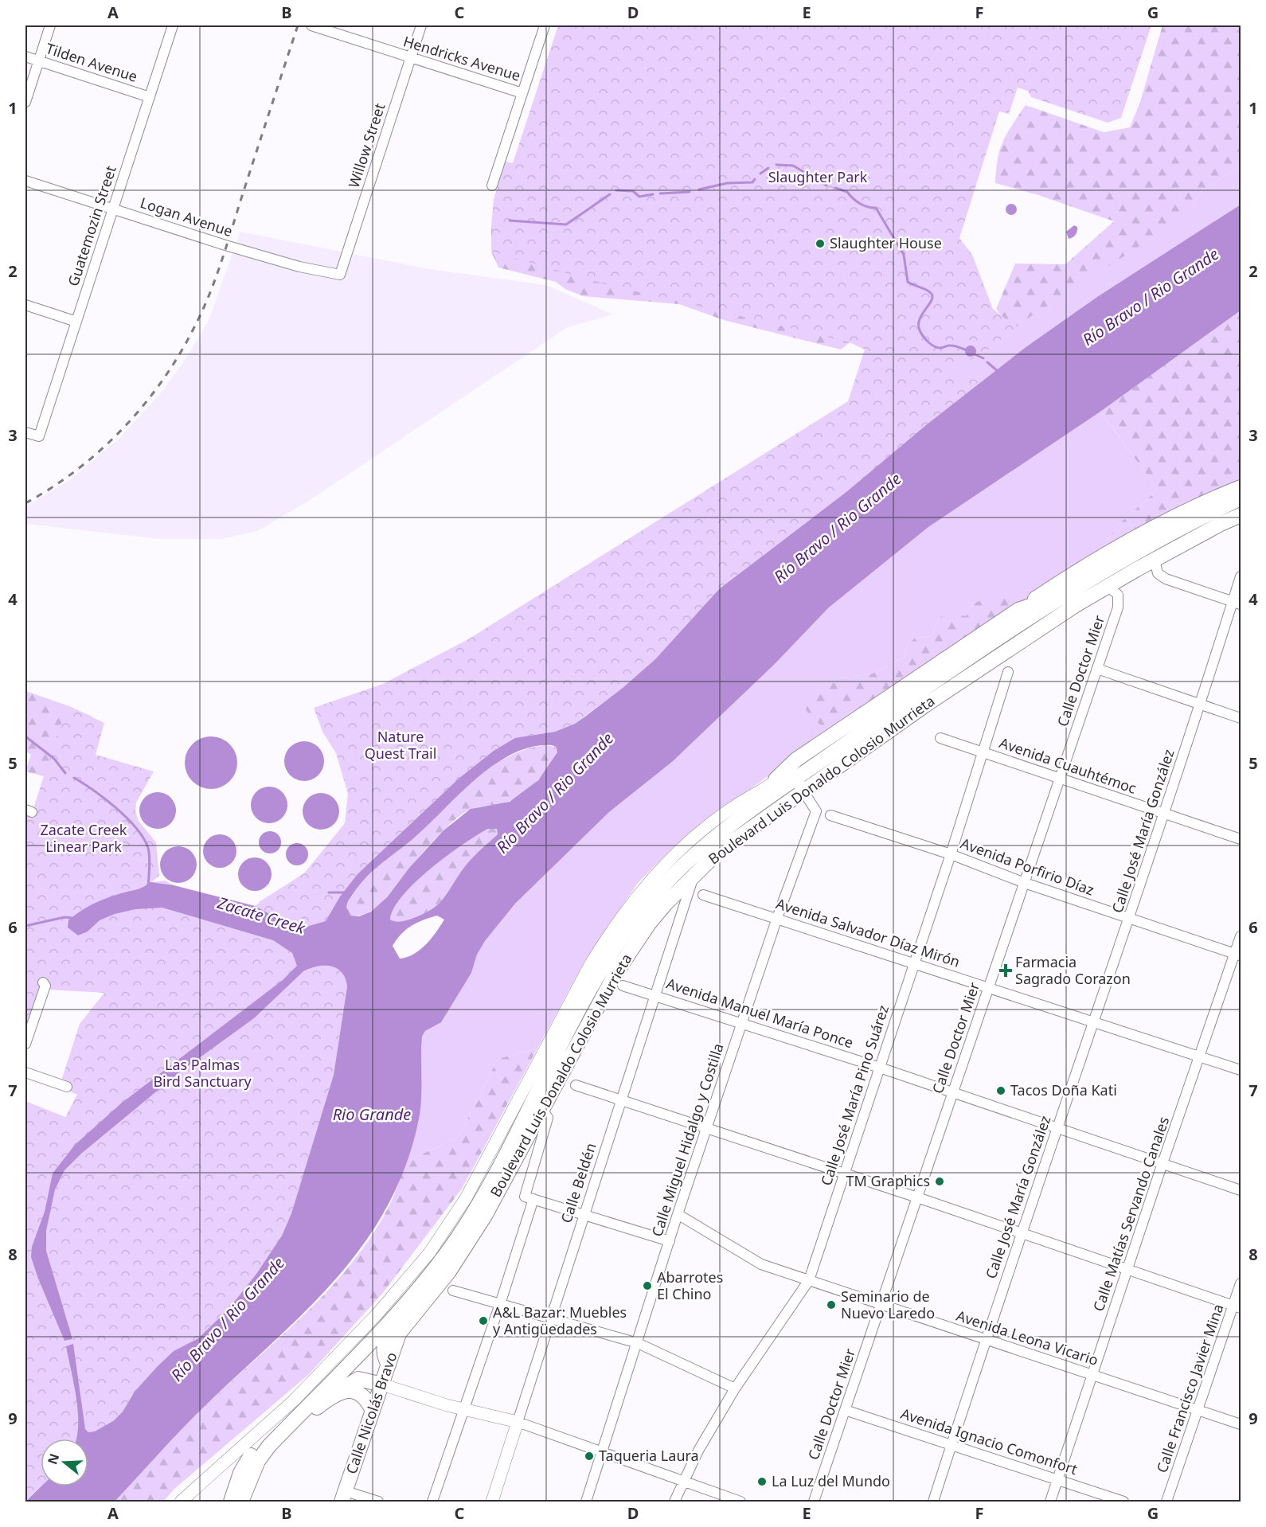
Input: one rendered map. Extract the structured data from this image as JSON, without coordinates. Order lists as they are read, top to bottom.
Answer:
{
  "streets": {
    "highway": ["Boulevard Luis Donaldo Colosio Murrieta", "Calle Nicolás Bravo"],
    "main road": ["Calle Beldén"],
    "street": [
      "Hendricks Avenue",
      "Tilden Avenue",
      "Willow Street",
      "Logan Avenue",
      "Guatemozin Street",
      "Calle Doctor Mier",
      "Avenida Cuauhtémoc",
      "Calle José María González",
      "Avenida Porfirio Díaz",
      "Avenida Salvador Díaz Mirón",
      "Avenida Manuel María Ponce",
      "Calle José María Pino Suárez",
      "Calle Miguel Hidalgo y Costilla",
      "Calle Matías Servando Canales",
      "Avenida Leona Vicario",
      "Calle Francisco Javier Mina",
      "Avenida Ignacio Comonfort"
    ]
  },
  "crossings": [
    ["Hendricks Avenue", "Willow Street"],
    ["Tilden Avenue", "Guatemozin Street"],
    ["Willow Street", "Logan Avenue"],
    ["Logan Avenue", "Guatemozin Street"],
    ["Calle Doctor Mier", "Avenida Cuauhtémoc"],
    ["Calle Doctor Mier", "Boulevard Luis Donaldo Colosio Murrieta"],
    ["Calle Doctor Mier", "Avenida Porfirio Díaz"],
    ["Calle Doctor Mier", "Avenida Salvador Díaz Mirón"],
    ["Calle Doctor Mier", "Avenida Manuel María Ponce"],
    ["Calle Doctor Mier", "Avenida Leona Vicario"],
    ["Calle Doctor Mier", "Avenida Ignacio Comonfort"],
    ["Avenida Cuauhtémoc", "Calle José María González"],
    ["Avenida Cuauhtémoc", "Calle José María Pino Suárez"],
    ["Boulevard Luis Donaldo Colosio Murrieta", "Calle Miguel Hidalgo y Costilla"],
    ["Boulevard Luis Donaldo Colosio Murrieta", "Calle Beldén"],
    ["Boulevard Luis Donaldo Colosio Murrieta", "Calle Nicolás Bravo"],
    ["Calle José María González", "Avenida Porfirio Díaz"],
    ["Calle José María González", "Avenida Salvador Díaz Mirón"],
    ["Calle José María González", "Avenida Manuel María Ponce"],
    ["Calle José María González", "Avenida Leona Vicario"],
    ["Calle José María González", "Avenida Ignacio Comonfort"],
    ["Avenida Porfirio Díaz", "Calle José María Pino Suárez"],
    ["Avenida Porfirio Díaz", "Calle Matías Servando Canales"],
    ["Avenida Salvador Díaz Mirón", "Calle José María Pino Suárez"],
    ["Avenida Salvador Díaz Mirón", "Calle Miguel Hidalgo y Costilla"],
    ["Avenida Salvador Díaz Mirón", "Calle Matías Servando Canales"],
    ["Avenida Manuel María Ponce", "Calle José María Pino Suárez"],
    ["Avenida Manuel María Ponce", "Calle Miguel Hidalgo y Costilla"],
    ["Avenida Manuel María Ponce", "Calle Beldén"],
    ["Avenida Manuel María Ponce", "Calle Matías Servando Canales"],
    ["Calle José María Pino Suárez", "Avenida Leona Vicario"],
    ["Calle Miguel Hidalgo y Costilla", "Avenida Leona Vicario"],
    ["Calle Matías Servando Canales", "Avenida Leona Vicario"],
    ["Calle Matías Servando Canales", "Avenida Ignacio Comonfort"],
    ["Avenida Leona Vicario", "Calle Francisco Javier Mina"]
  ],
  "water": ["Río Bravo / Rio Grande", "Zacate Creek", "Rio Grande"],
  "parks": [
    "Slaughter Park",
    "Nature Quest Trail",
    "Zacate Creek Linear Park",
    "Las Palmas Bird Sanctuary"
  ],
  "places": {
    "other": [
      "Slaughter House",
      "Tacos Doña Kati",
      "TM Graphics",
      "Abarrotes El Chino",
      "Seminario de Nuevo Laredo",
      "A&L Bazar: Muebles y Antigüedades",
      "Taqueria Laura",
      "La Luz del Mundo"
    ],
    "health": ["Farmacia Sagrado Corazon"]
  },
  "north": "left",
  "grid": {
    "columns": [
      "A",
      "B",
      "C",
      "D",
      "E",
      "F",
      "G"
    ],
    "rows": [
      "1",
      "2",
      "3",
      "4",
      "5",
      "6",
      "7",
      "8",
      "9"
    ]
  }
}
